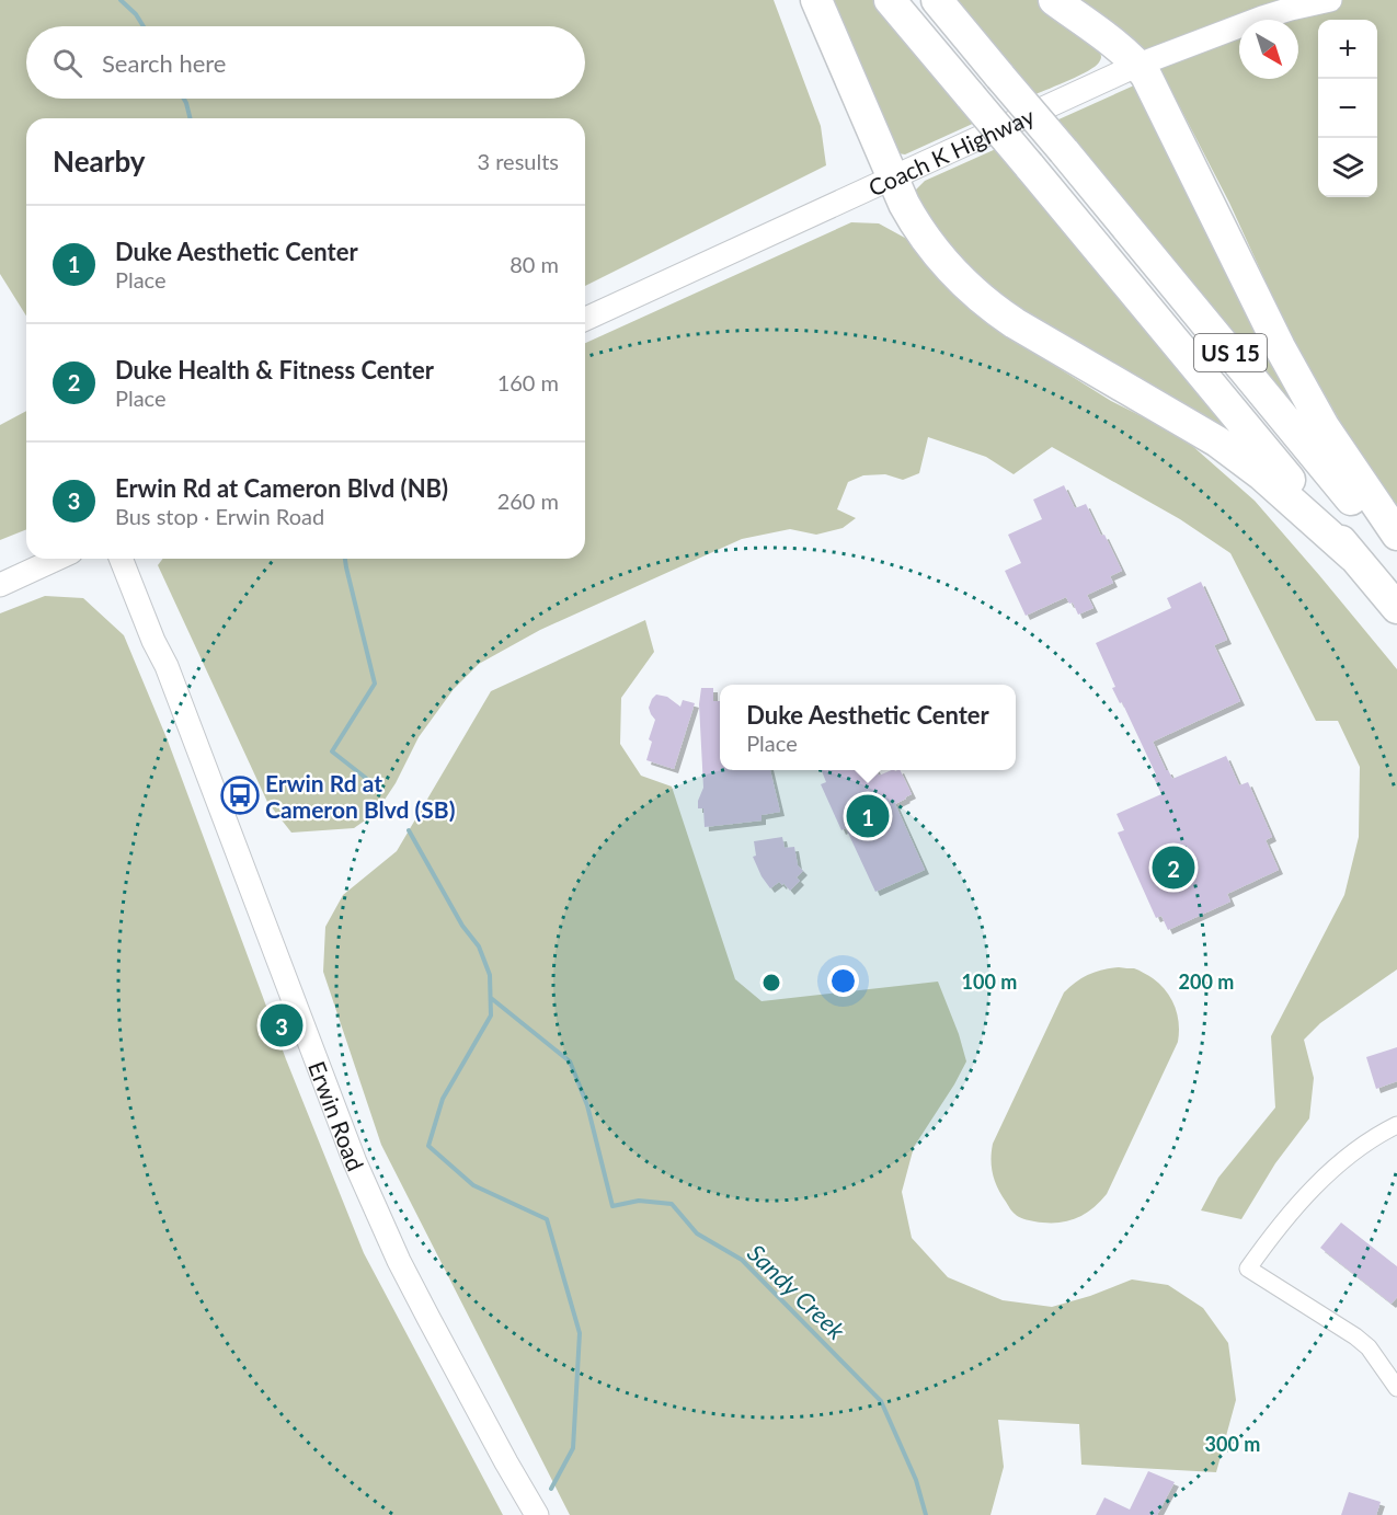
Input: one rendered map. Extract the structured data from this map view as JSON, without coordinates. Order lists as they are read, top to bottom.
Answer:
{
  "streets": {
    "highway": ["US 15"],
    "main road": ["Coach K Highway", "Erwin Road"]
  },
  "water": ["Sandy Creek"],
  "places": {
    "bus stop": ["Erwin Rd at Cameron Blvd (SB)"]
  },
  "north": "bottom right",
  "page": {
    "map_buttons": ["+", "−"],
    "search": "Search here",
    "heading": ["Nearby", "3 results"],
    "list": [
      {
        "mark": "1",
        "name": "Duke Aesthetic Center",
        "note": "Place",
        "value": "80 m"
      },
      {
        "mark": "2",
        "name": "Duke Health & Fitness Center",
        "note": "Place",
        "value": "160 m"
      },
      {
        "mark": "3",
        "name": "Erwin Rd at Cameron Blvd (NB)",
        "note": "Bus stop · Erwin Road",
        "value": "260 m"
      }
    ],
    "popup": ["Duke Aesthetic Center", "Place"],
    "pins": ["1", "2", "3"]
  },
  "rings": ["100 m", "200 m", "300 m"]
}
